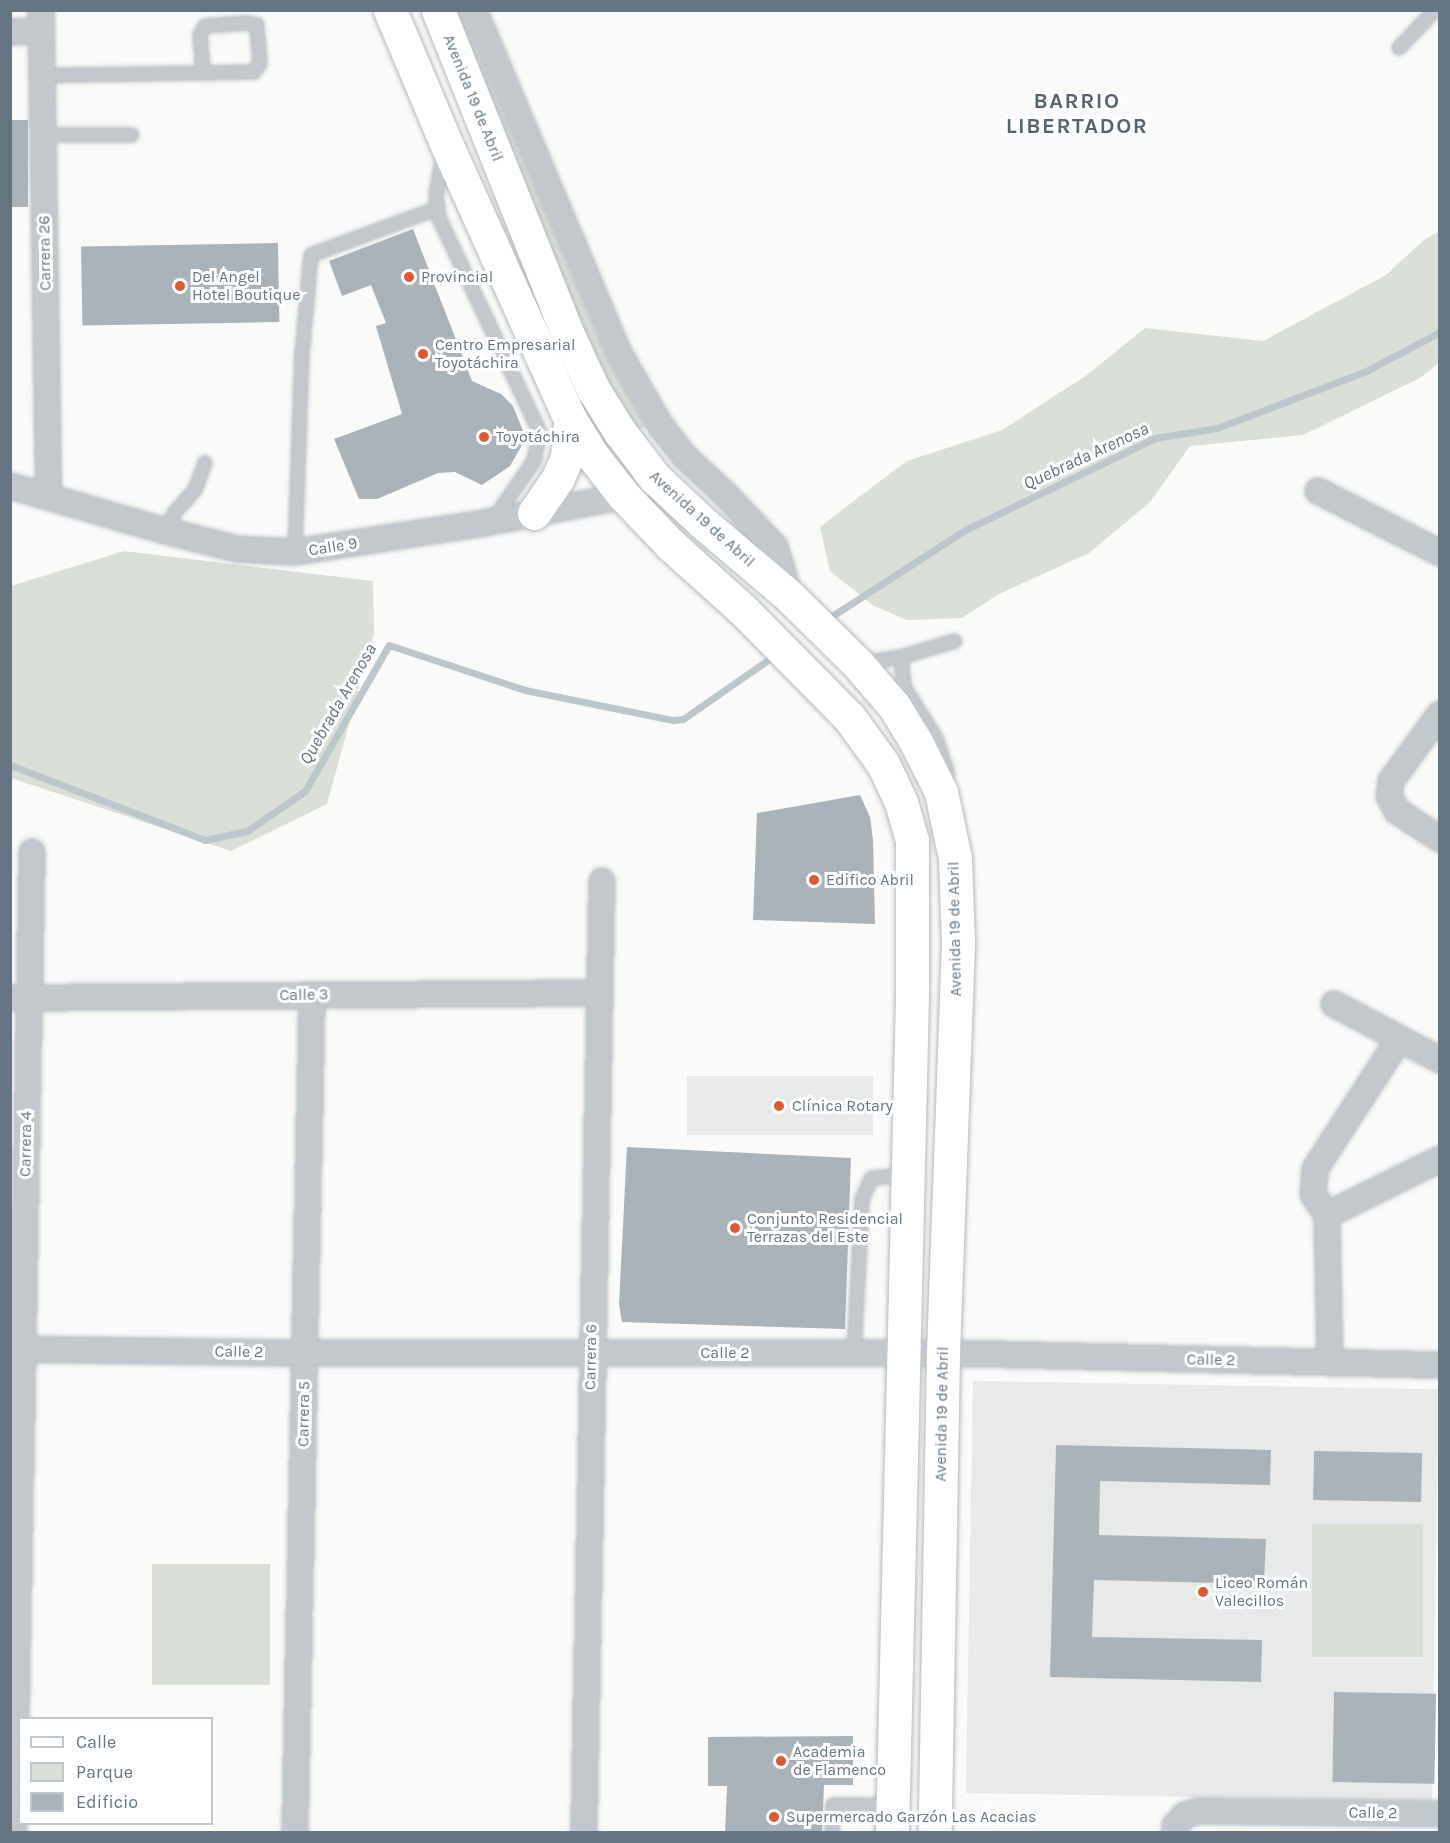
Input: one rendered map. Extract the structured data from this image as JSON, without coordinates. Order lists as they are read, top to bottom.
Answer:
{
  "streets": {
    "main road": ["Avenida 19 de Abril"],
    "street": [
      "Carrera 26",
      "Calle 9",
      "Calle 3",
      "Carrera 4",
      "Calle 2",
      "Carrera 6",
      "Carrera 5"
    ]
  },
  "crossings": [
    ["Avenida 19 de Abril", "Calle 9"],
    ["Avenida 19 de Abril", "Calle 2"],
    ["Carrera 26", "Calle 9"],
    ["Calle 3", "Carrera 4"],
    ["Calle 3", "Carrera 6"],
    ["Calle 3", "Carrera 5"],
    ["Carrera 4", "Calle 2"],
    ["Calle 2", "Carrera 6"],
    ["Calle 2", "Carrera 5"]
  ],
  "districts": ["BARRIO LIBERTADOR"],
  "water": ["Quebrada Arenosa"],
  "places": [
    "Provincial",
    "Del Angel Hotel Boutique",
    "Centro Empresarial Toyotáchira",
    "Toyotáchira",
    "Edifico Abril",
    "Clínica Rotary",
    "Conjunto Residencial Terrazas del Este",
    "Liceo Román Valecillos",
    "Academia de Flamenco",
    "Supermercado Garzón Las Acacias"
  ],
  "legend": ["Calle", "Parque", "Edificio"]
}
